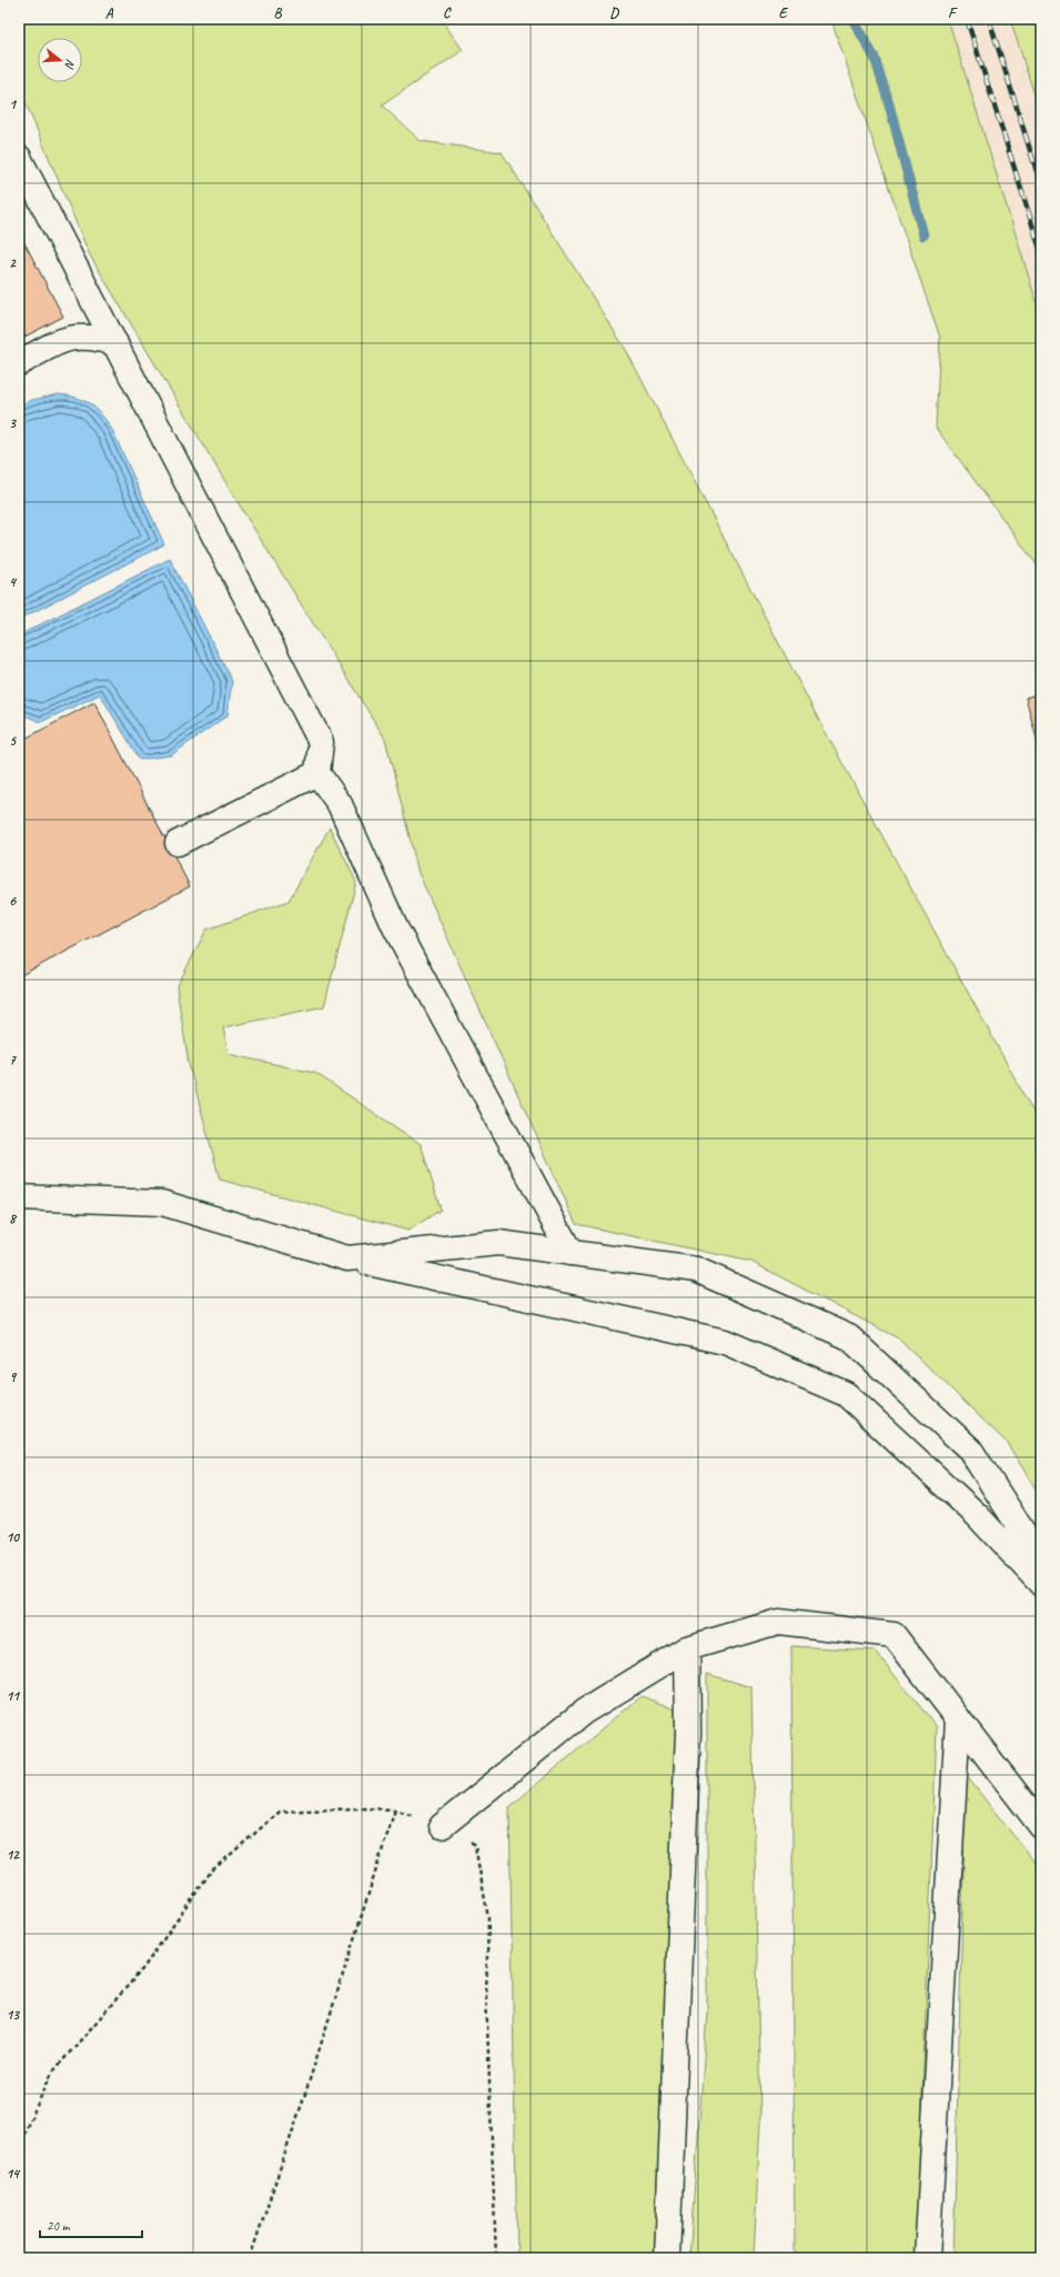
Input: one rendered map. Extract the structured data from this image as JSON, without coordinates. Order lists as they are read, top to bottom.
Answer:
{
  "scale_bar": "20 m",
  "north": "right",
  "grid": {
    "columns": [
      "A",
      "B",
      "C",
      "D",
      "E",
      "F"
    ],
    "rows": [
      "1",
      "2",
      "3",
      "4",
      "5",
      "6",
      "7",
      "8",
      "9",
      "10",
      "11",
      "12",
      "13",
      "14"
    ]
  }
}
